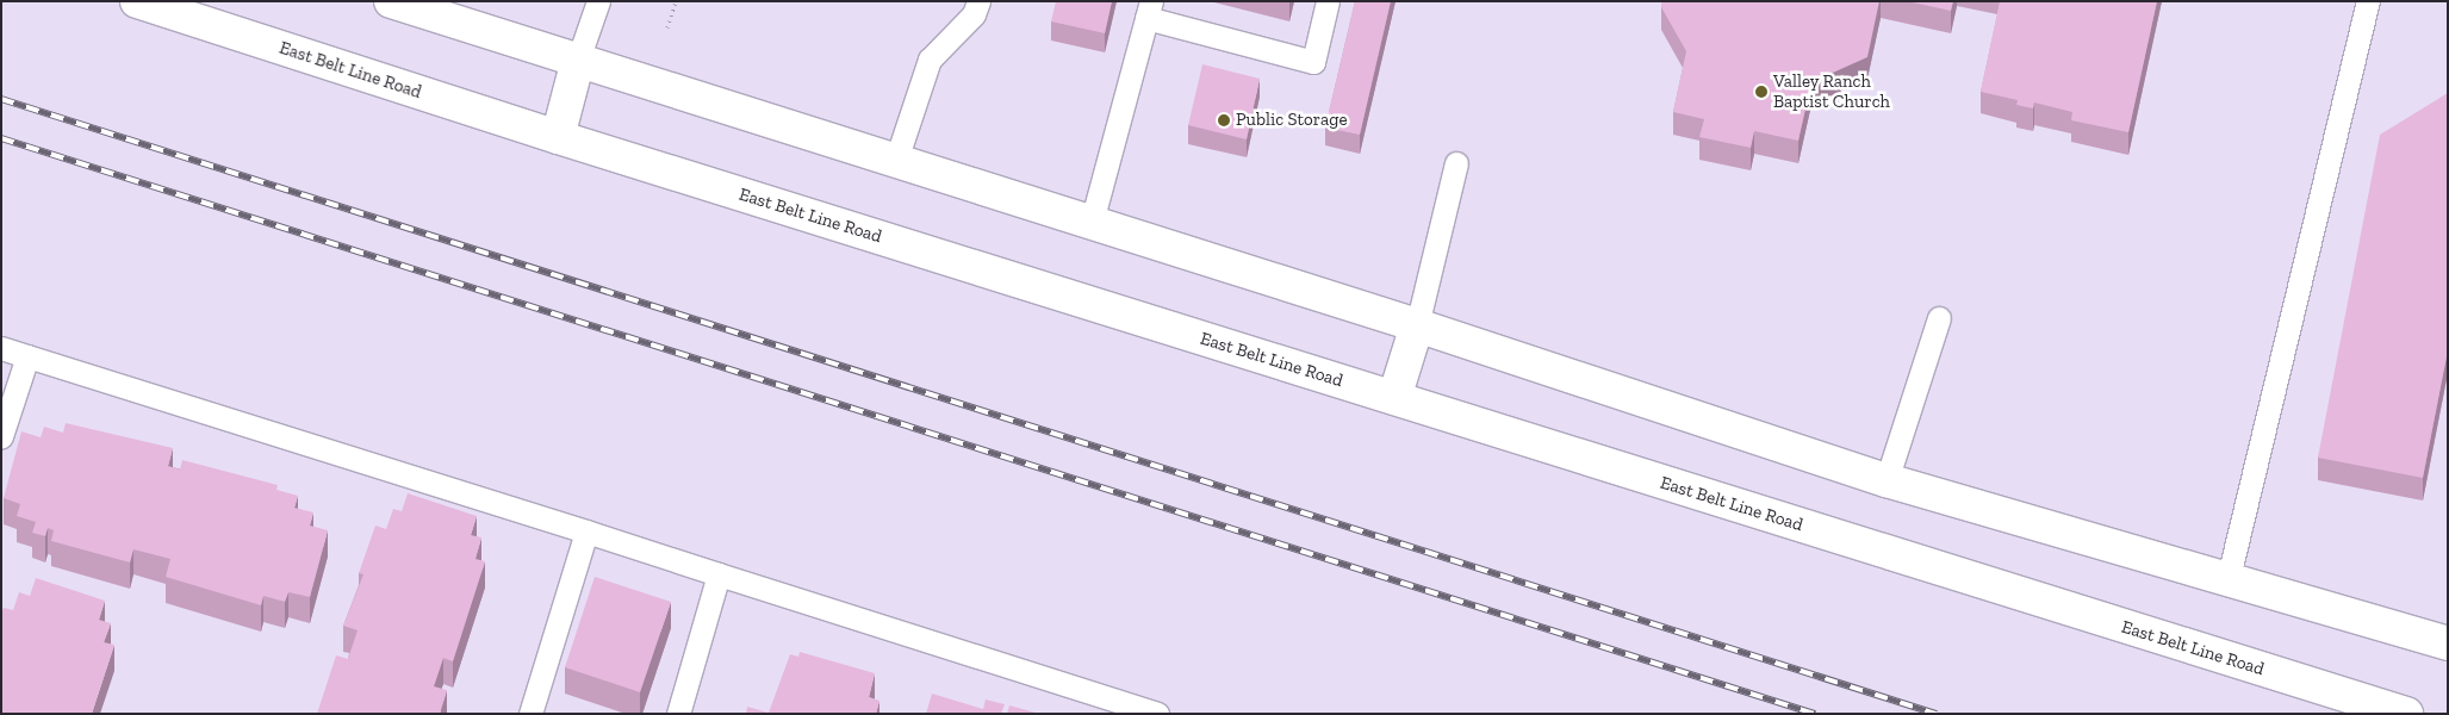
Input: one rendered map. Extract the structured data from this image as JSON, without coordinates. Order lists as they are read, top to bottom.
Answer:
{
  "streets": {
    "main road": ["East Belt Line Road"]
  },
  "places": ["Valley Ranch Baptist Church", "Public Storage"]
}
